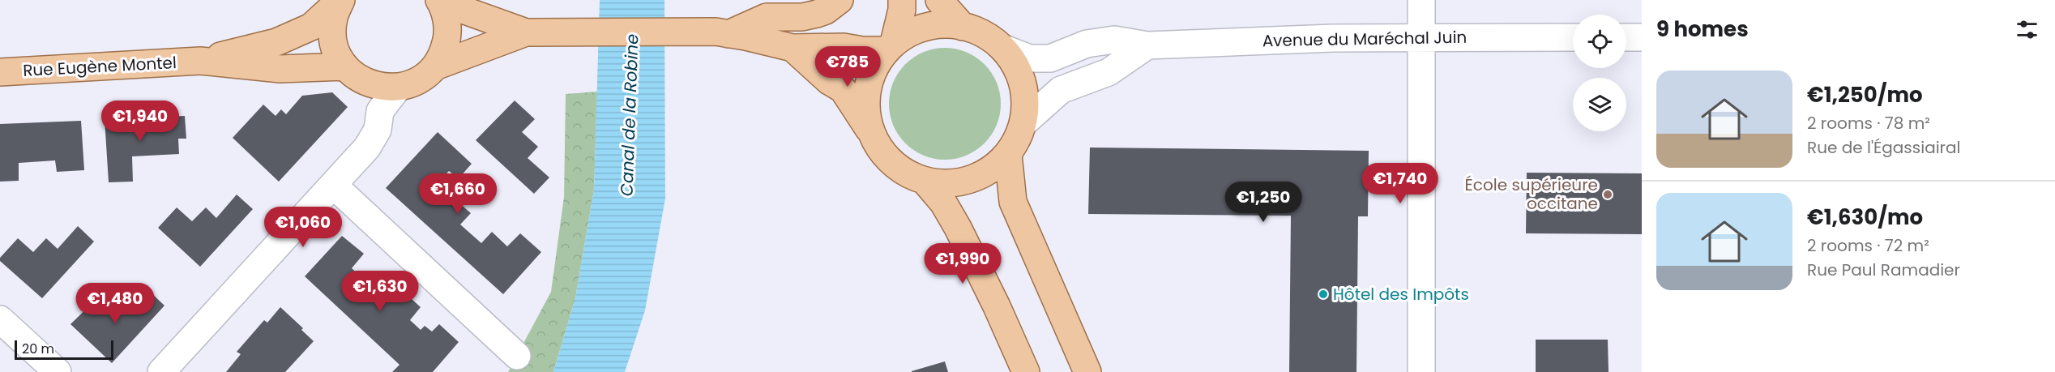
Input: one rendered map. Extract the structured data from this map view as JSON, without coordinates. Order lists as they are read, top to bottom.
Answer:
{
  "streets": {
    "main road": ["Rue Eugène Montel"],
    "street": ["Avenue du Maréchal Juin"]
  },
  "water": ["Canal de la Robine"],
  "places": ["École supérieure occitane", "Hôtel des Impôts"],
  "scale_bar": "20 m",
  "page": {
    "heading": "9 homes",
    "price": [
      "€785",
      "€1,940",
      "€1,740",
      "€1,660",
      "€1,250",
      "€1,060",
      "€1,990",
      "€1,630",
      "€1,480"
    ],
    "list": [
      {
        "name": "€1,250/mo",
        "note": "2 rooms · 78 m² · Rue de l'Égassiairal"
      },
      {
        "name": "€1,630/mo",
        "note": "2 rooms · 72 m² · Rue Paul Ramadier"
      }
    ],
    "scale": "20 m"
  }
}
